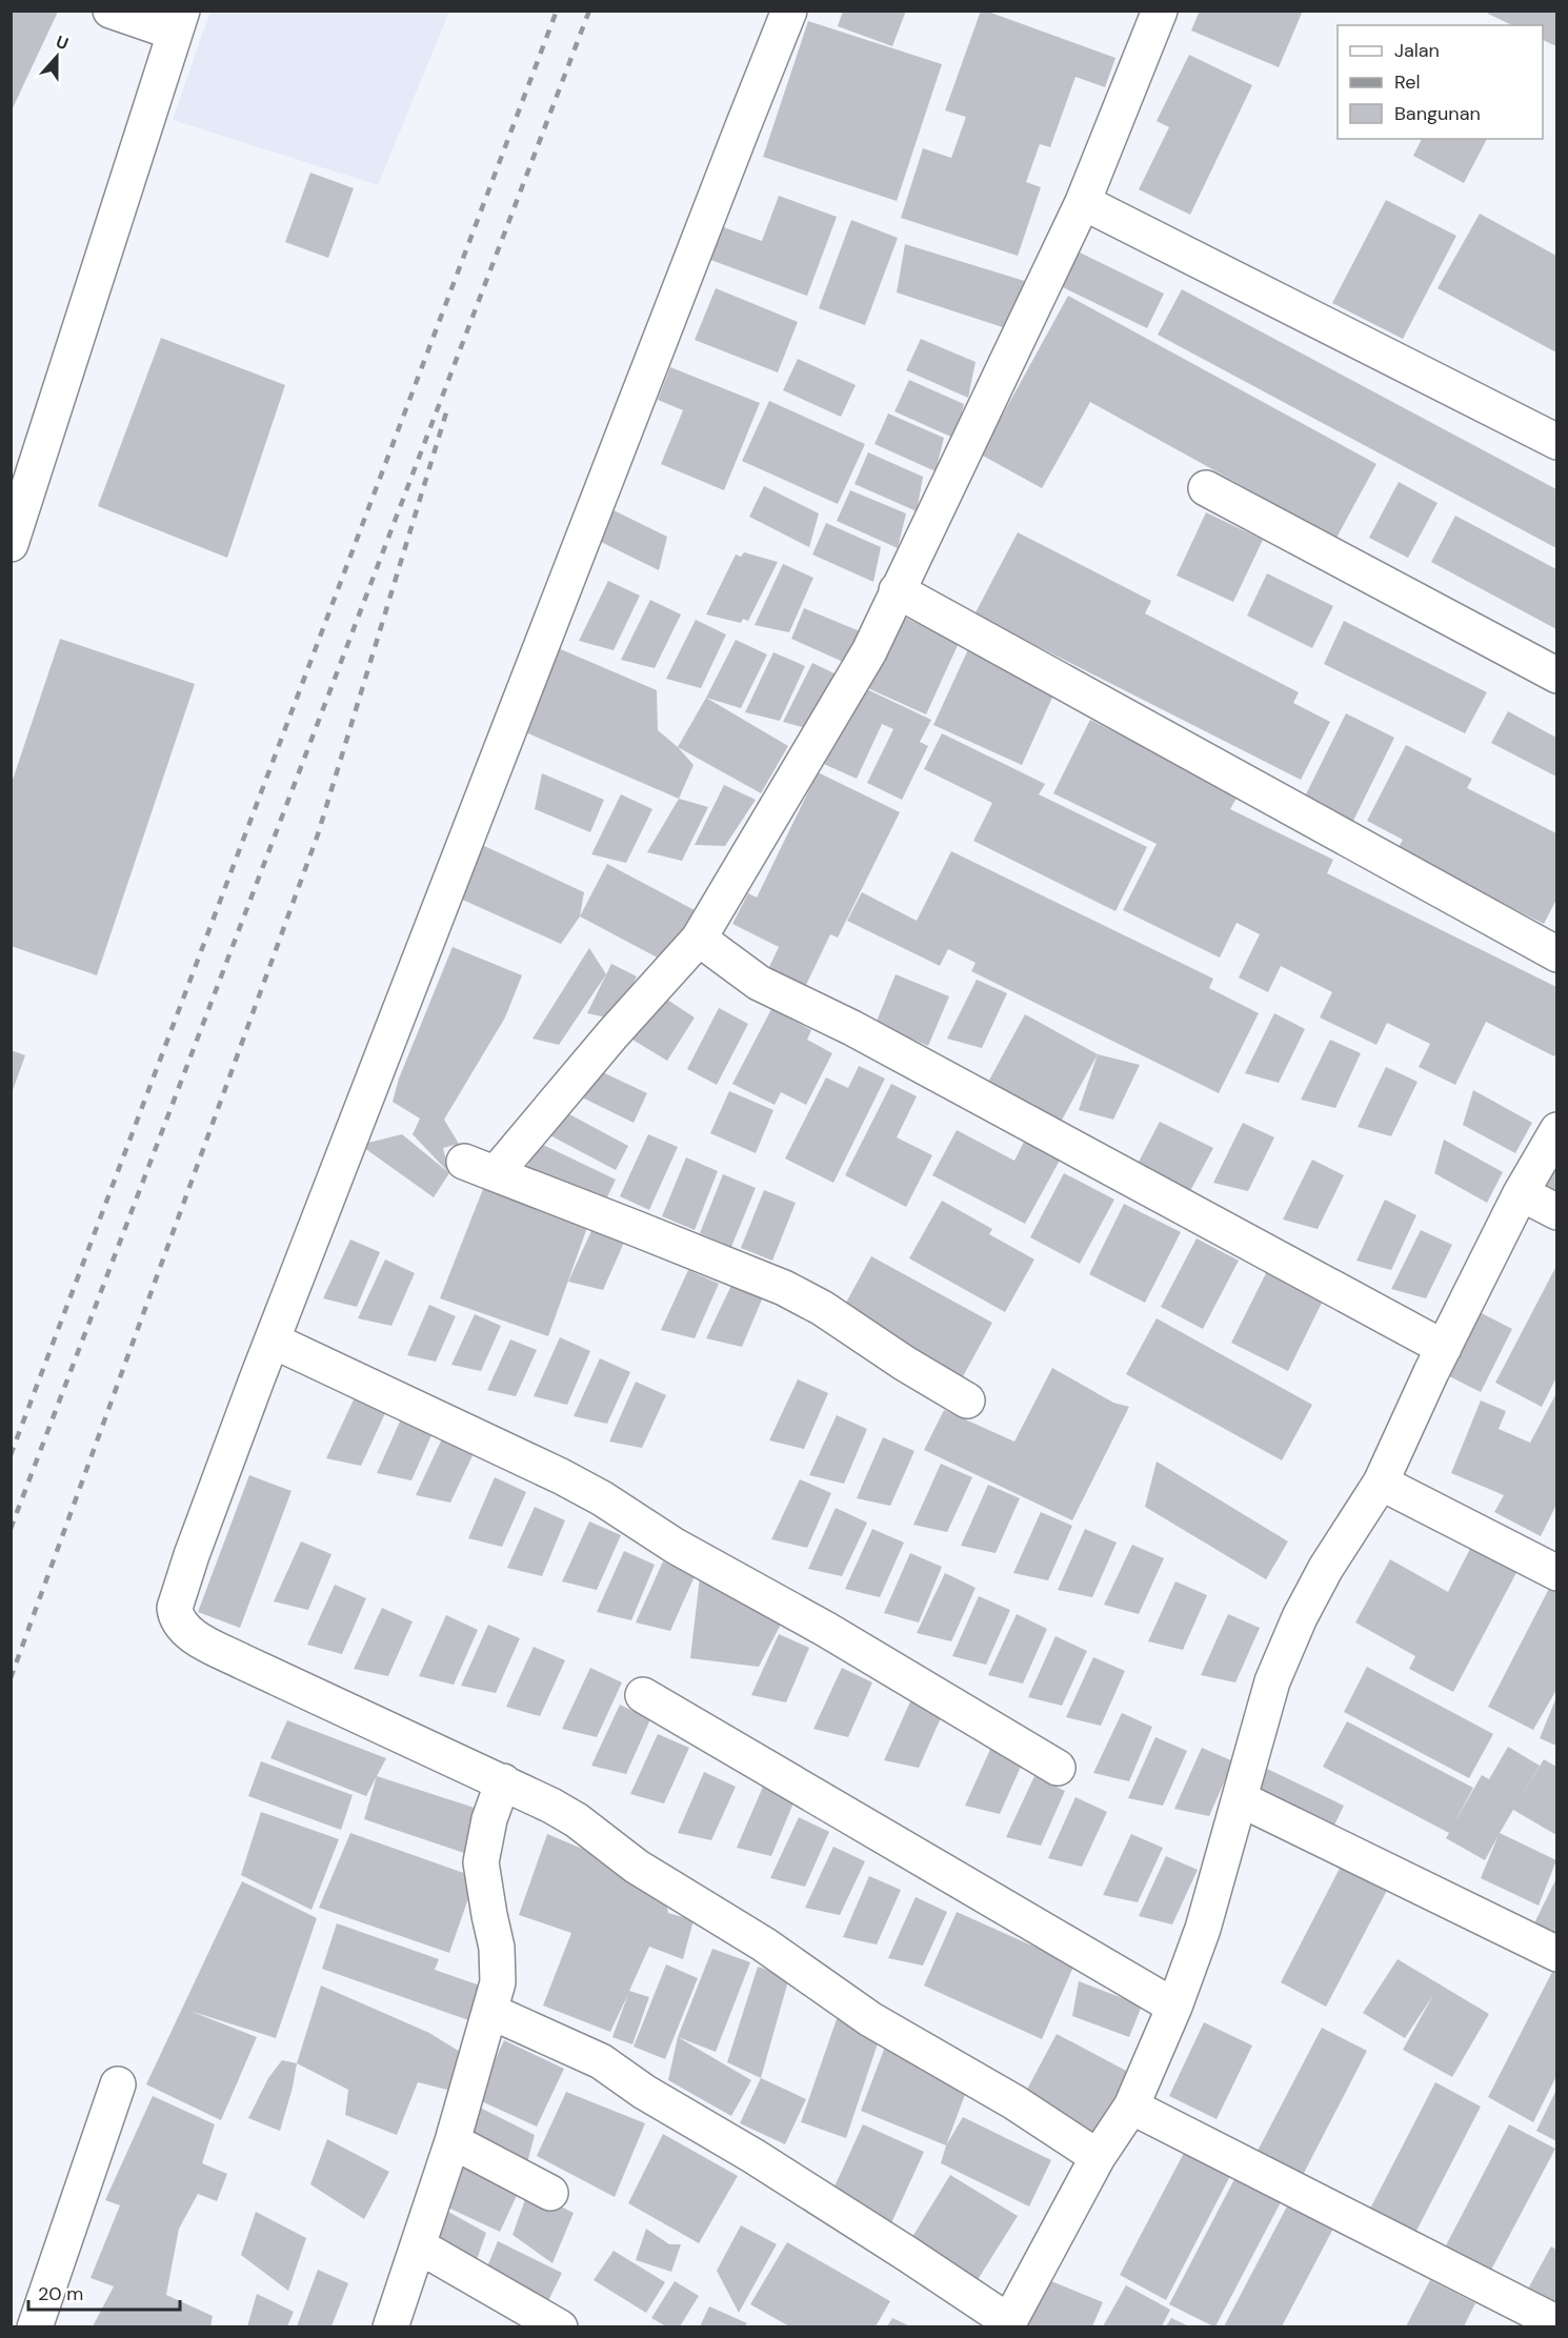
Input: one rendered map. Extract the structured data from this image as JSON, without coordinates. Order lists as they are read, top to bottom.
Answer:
{
  "legend": ["Jalan", "Rel", "Bangunan"],
  "scale_bar": "20 m",
  "north": "top"
}
